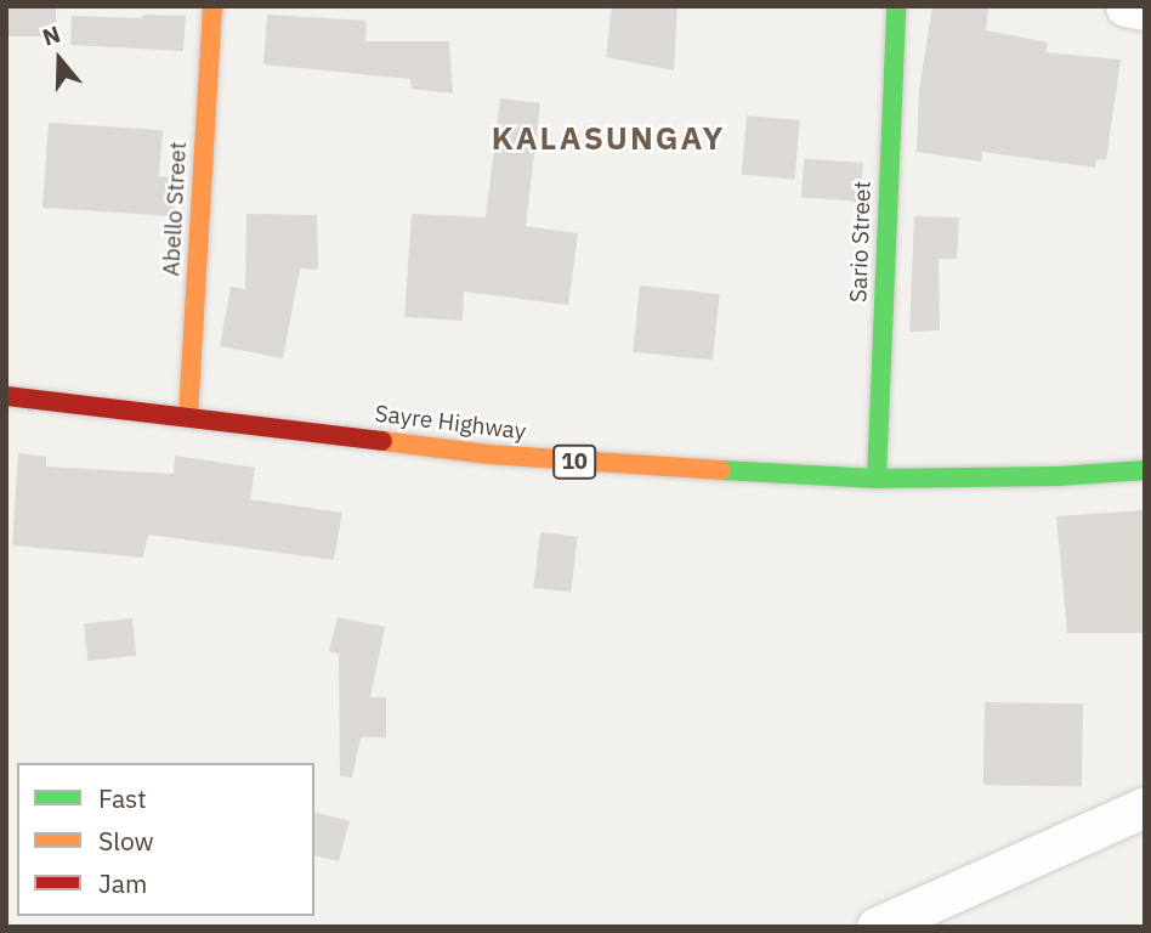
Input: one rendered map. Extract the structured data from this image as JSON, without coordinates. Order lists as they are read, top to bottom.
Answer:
{
  "streets": {
    "main road": [
      "Abello Street",
      "Sario Street",
      "Sayre Highway",
      "10"
    ]
  },
  "crossings": [
    ["Abello Street", "Sayre Highway"],
    ["Sario Street", "Sayre Highway"]
  ],
  "districts": ["KALASUNGAY"],
  "legend": ["Fast", "Slow", "Jam"],
  "north": "top"
}
